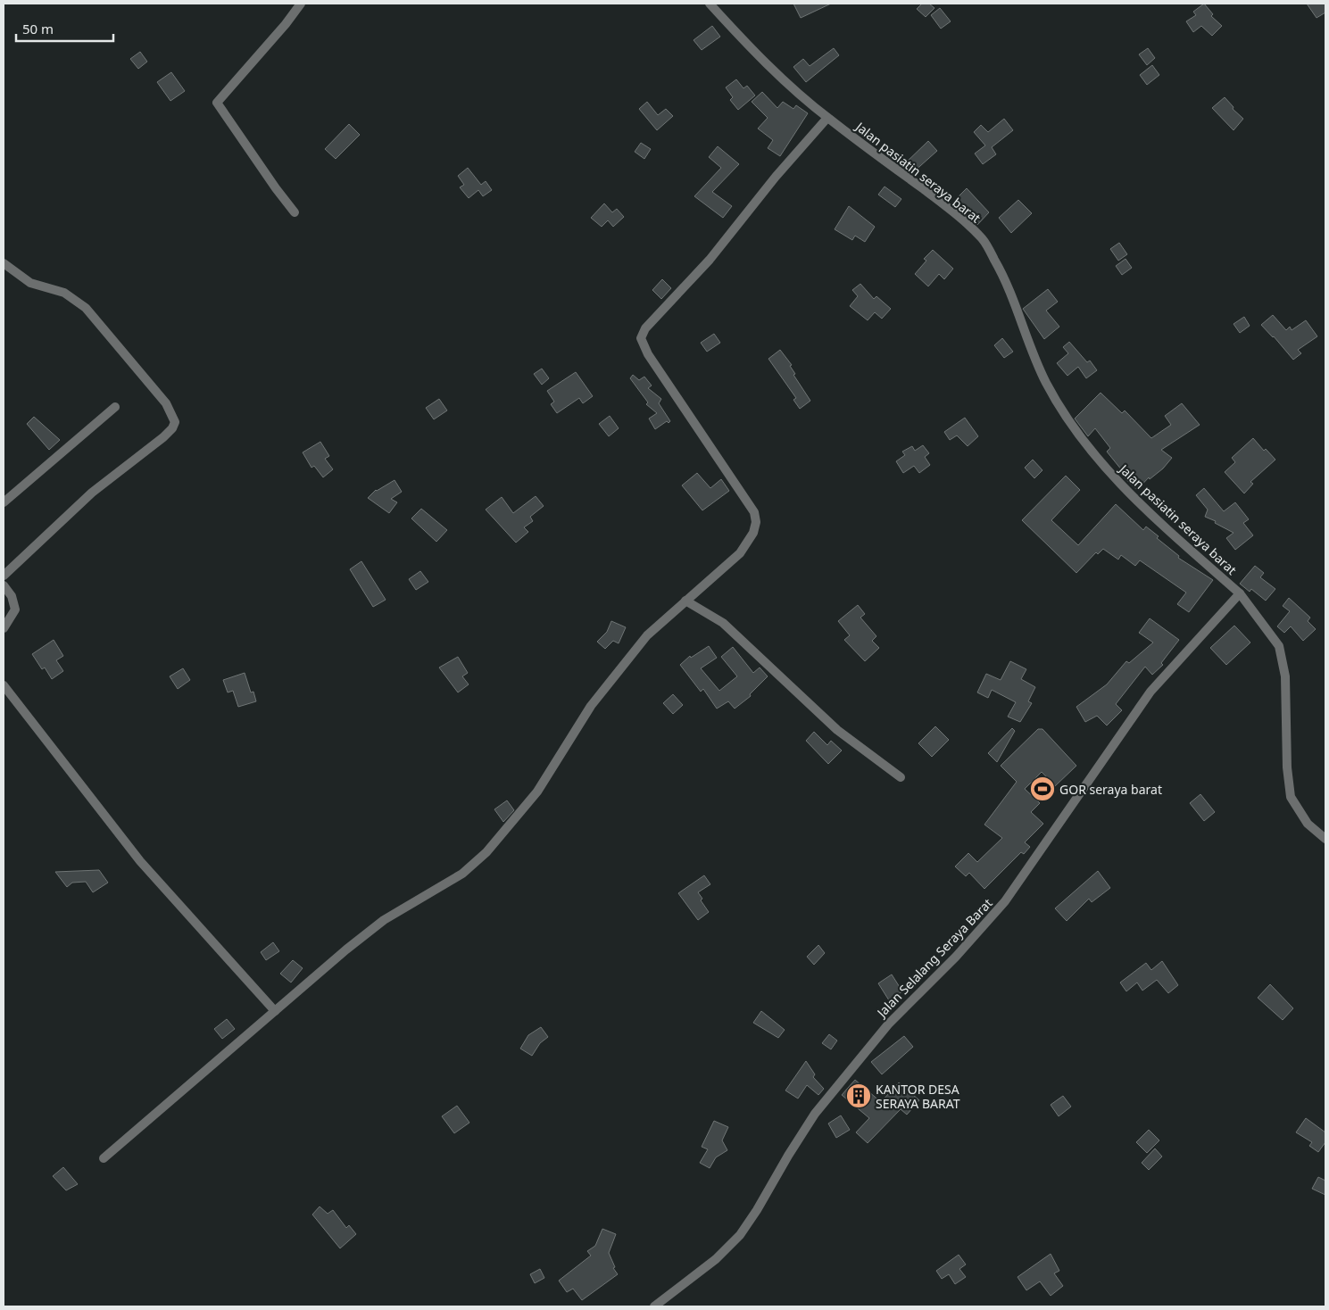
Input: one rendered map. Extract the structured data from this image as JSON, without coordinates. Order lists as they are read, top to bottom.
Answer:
{
  "streets": {
    "street": ["Jalan pasiatin seraya barat", "Jalan Selalang Seraya Barat"]
  },
  "crossings": [
    ["Jalan pasiatin seraya barat", "Jalan Selalang Seraya Barat"]
  ],
  "places": {
    "sports": ["GOR seraya barat"],
    "building": ["KANTOR DESA SERAYA BARAT"]
  },
  "scale_bar": "50 m"
}
